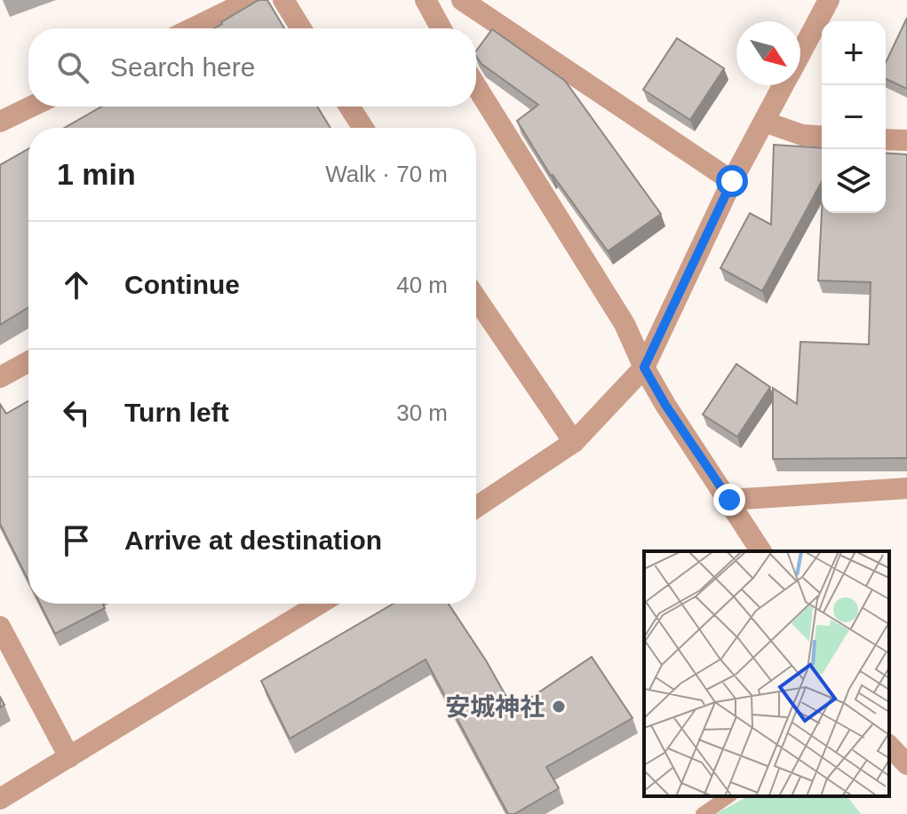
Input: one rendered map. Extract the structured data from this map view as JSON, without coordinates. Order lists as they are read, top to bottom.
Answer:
{
  "places": ["安城神社"],
  "north": "bottom right",
  "page": {
    "map_buttons": ["+", "−"],
    "search": "Search here",
    "heading": ["1 min", "Walk · 70 m"],
    "list": [
      ["Continue", "40 m"],
      ["Turn left", "30 m"],
      "Arrive at destination"
    ]
  }
}
